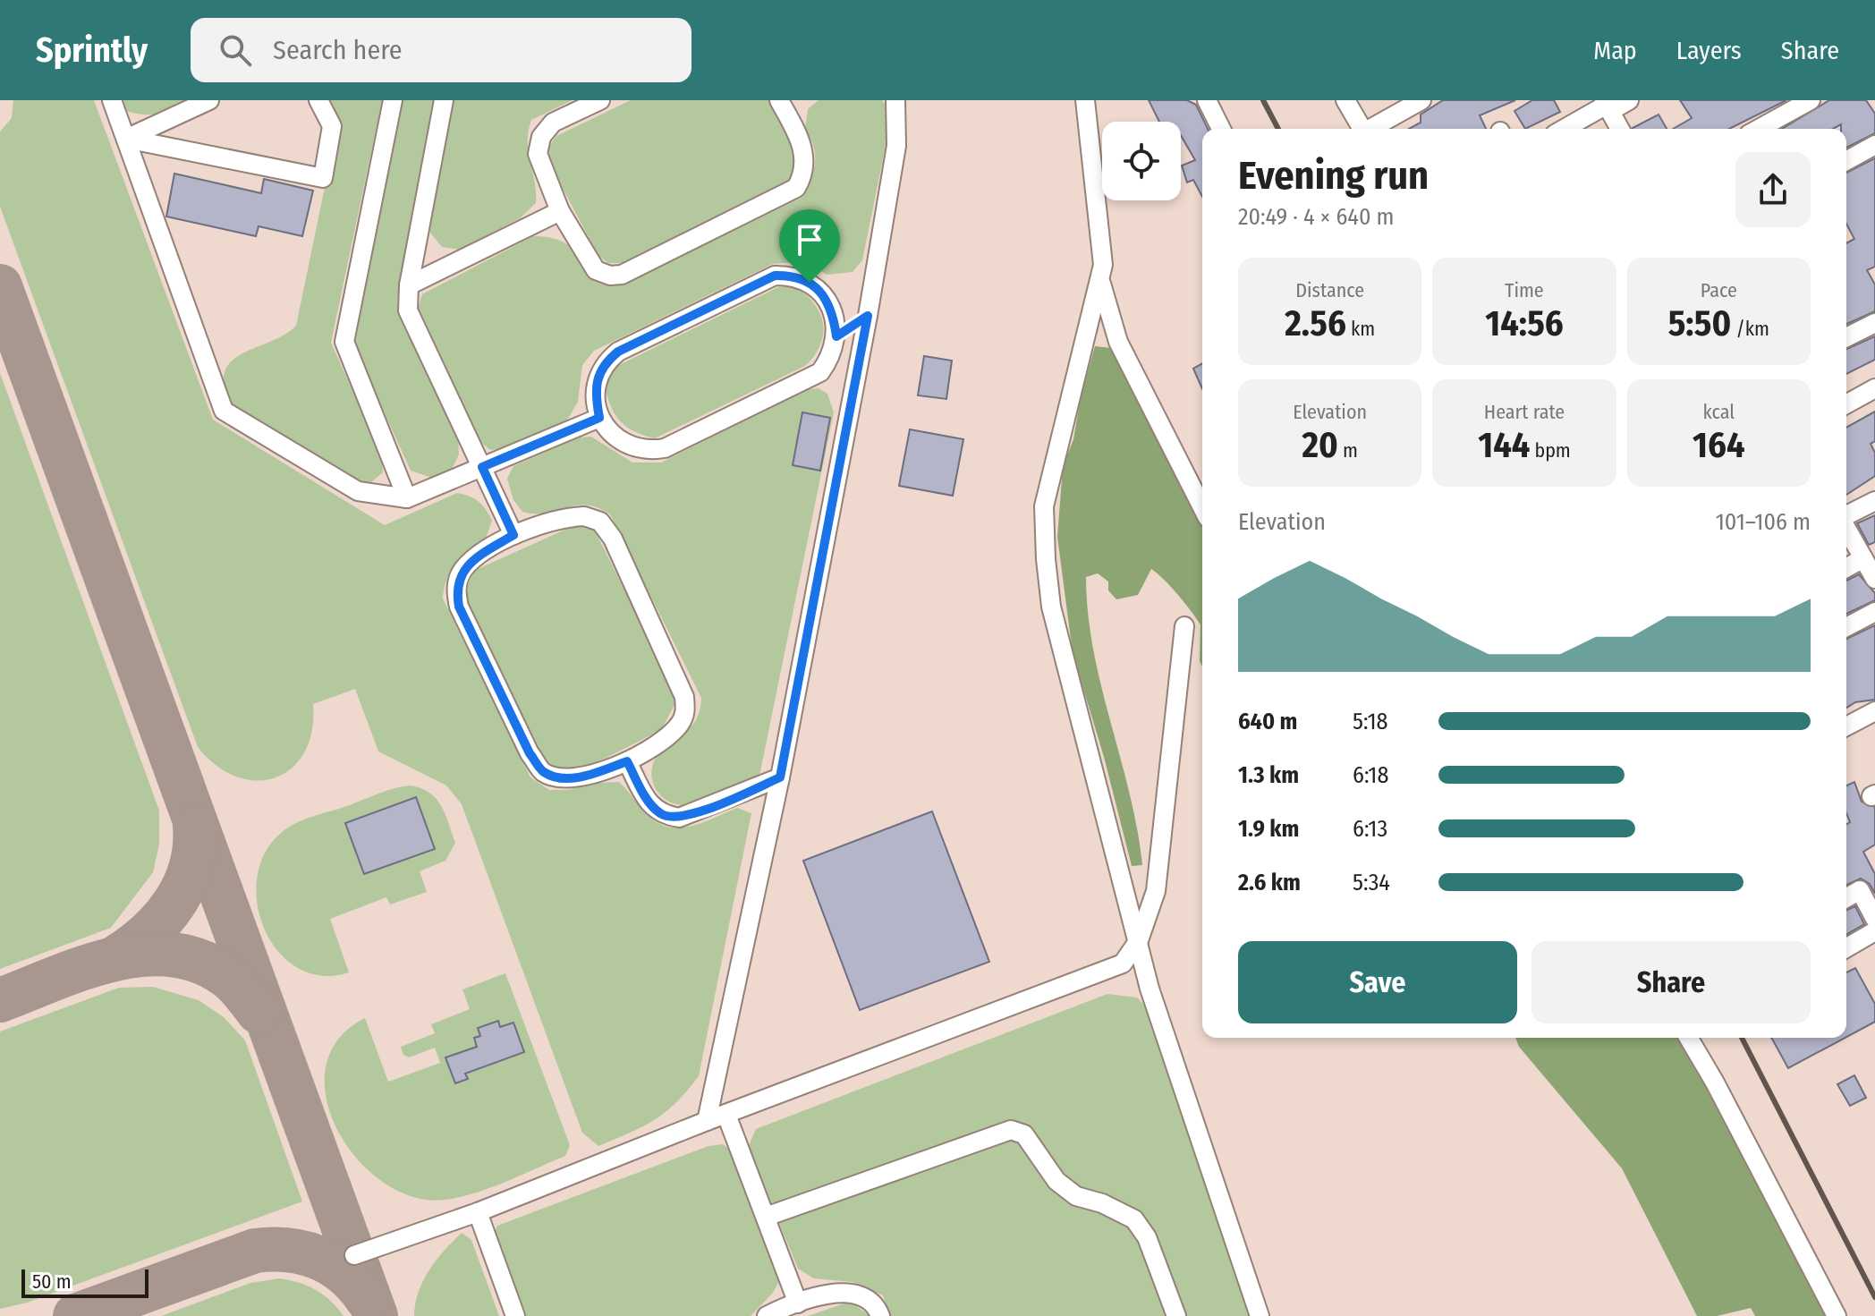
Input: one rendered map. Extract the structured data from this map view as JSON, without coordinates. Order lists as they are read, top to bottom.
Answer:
{
  "scale_bar": "50 m",
  "page": {
    "header": "Sprintly",
    "search": "Search here",
    "nav": ["Map", "Layers", "Share"],
    "heading": ["Evening run", "20:49 · 4 × 640 m"],
    "stats": [
      ["Distance", "2.56 km"],
      ["Time", "14:56"],
      ["Pace", "5:50 /km"],
      ["Elevation", "20 m"],
      ["Heart rate", "144 bpm"],
      ["kcal", "164"]
    ],
    "chart": ["Elevation", "101–106 m"],
    "list": [
      {
        "name": "640 m",
        "note": "5:18"
      },
      {
        "name": "1.3 km",
        "note": "6:18"
      },
      {
        "name": "1.9 km",
        "note": "6:13"
      },
      {
        "name": "2.6 km",
        "note": "5:34"
      }
    ],
    "buttons": ["Save", "Share"],
    "scale": "50 m"
  }
}
